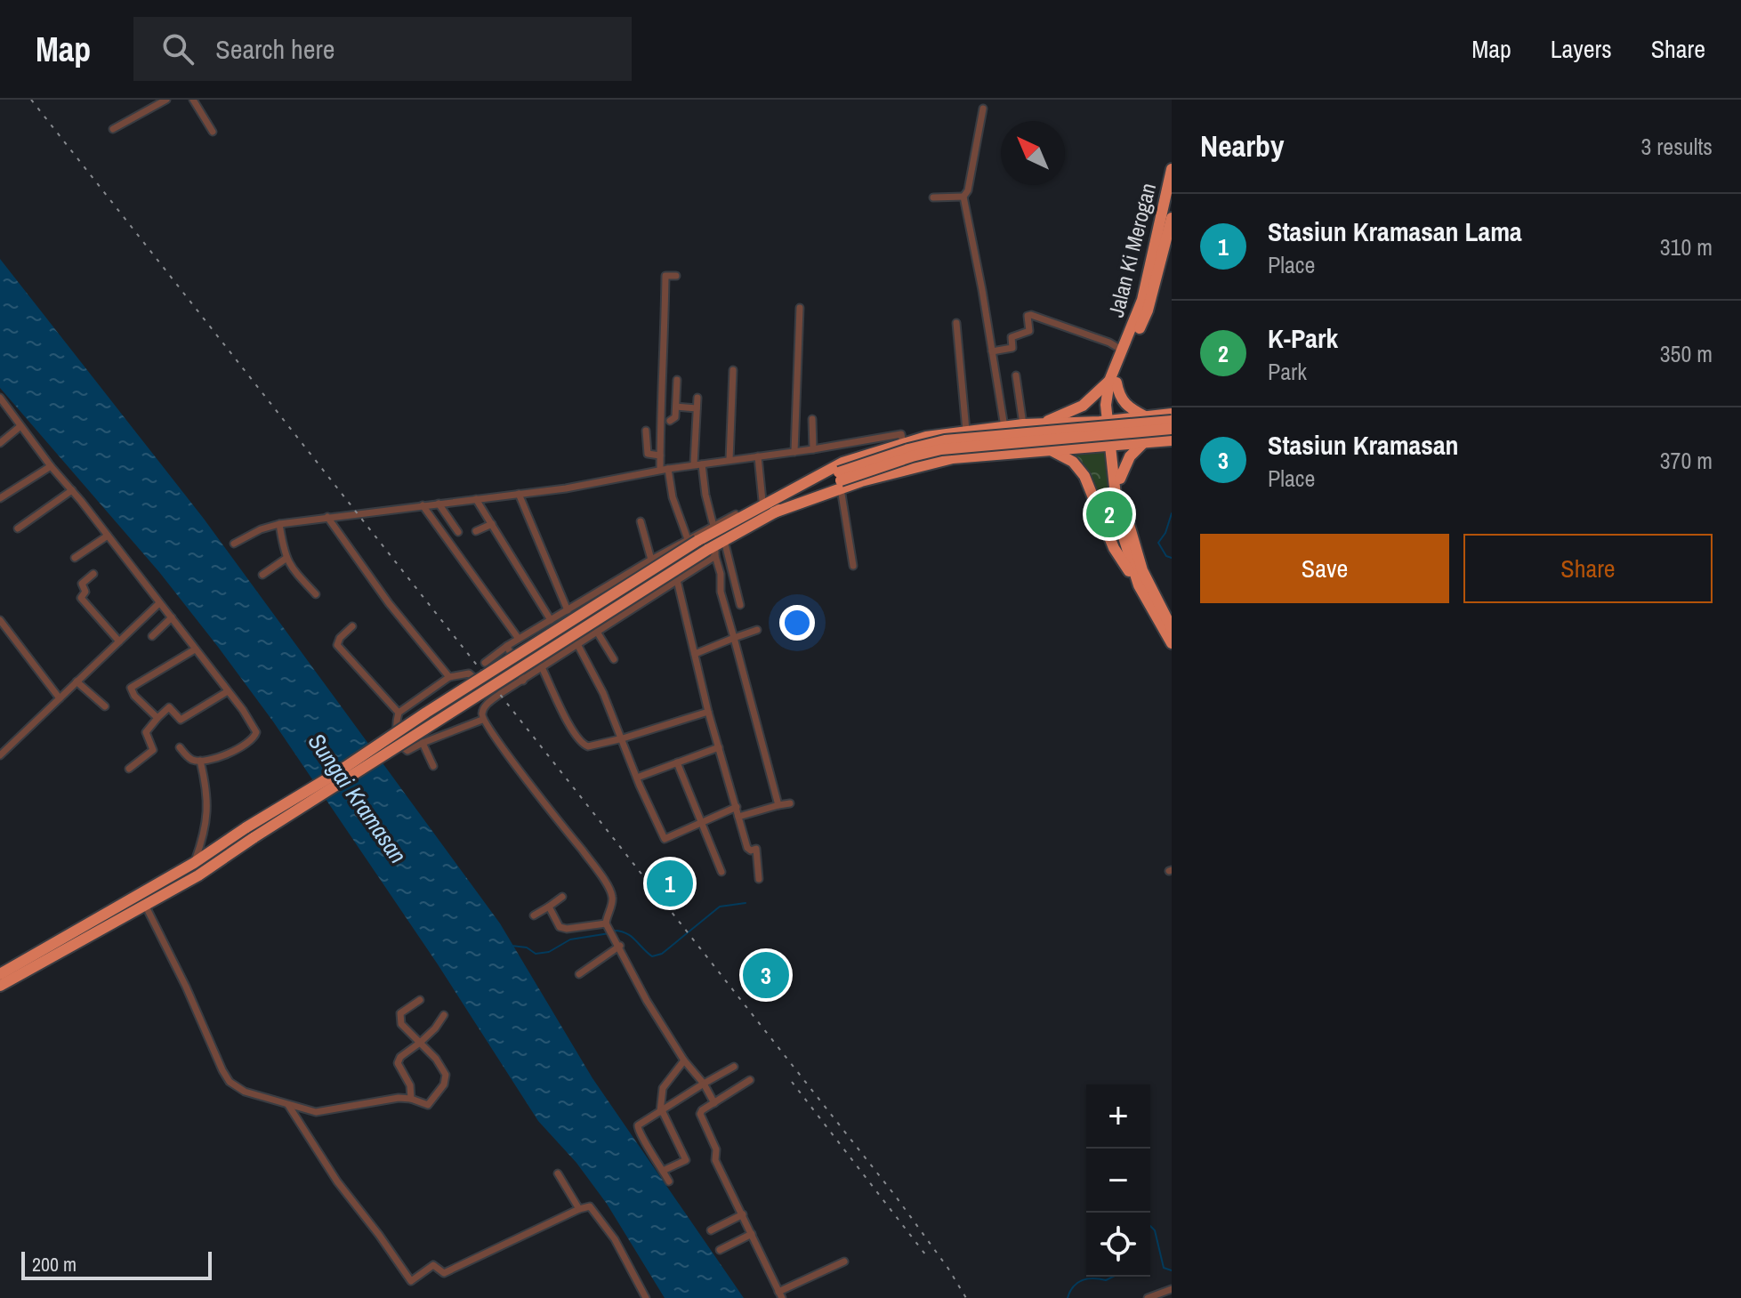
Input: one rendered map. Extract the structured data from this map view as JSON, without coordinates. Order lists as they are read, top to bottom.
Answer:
{
  "streets": {
    "highway": ["Jalan Ki Merogan"]
  },
  "water": ["Sungai Kramasan"],
  "scale_bar": "200 m",
  "north": "top left",
  "page": {
    "header": "Map",
    "search": "Search here",
    "nav": ["Map", "Layers", "Share"],
    "heading": ["Nearby", "3 results"],
    "list": [
      {
        "mark": "1",
        "name": "Stasiun Kramasan Lama",
        "note": "Place",
        "value": "310 m"
      },
      {
        "mark": "2",
        "name": "K-Park",
        "note": "Park",
        "value": "350 m"
      },
      {
        "mark": "3",
        "name": "Stasiun Kramasan",
        "note": "Place",
        "value": "370 m"
      }
    ],
    "pins": ["2", "1", "3"],
    "buttons": ["Save", "Share"],
    "map_buttons": ["+", "−"],
    "scale": "200 m"
  }
}
